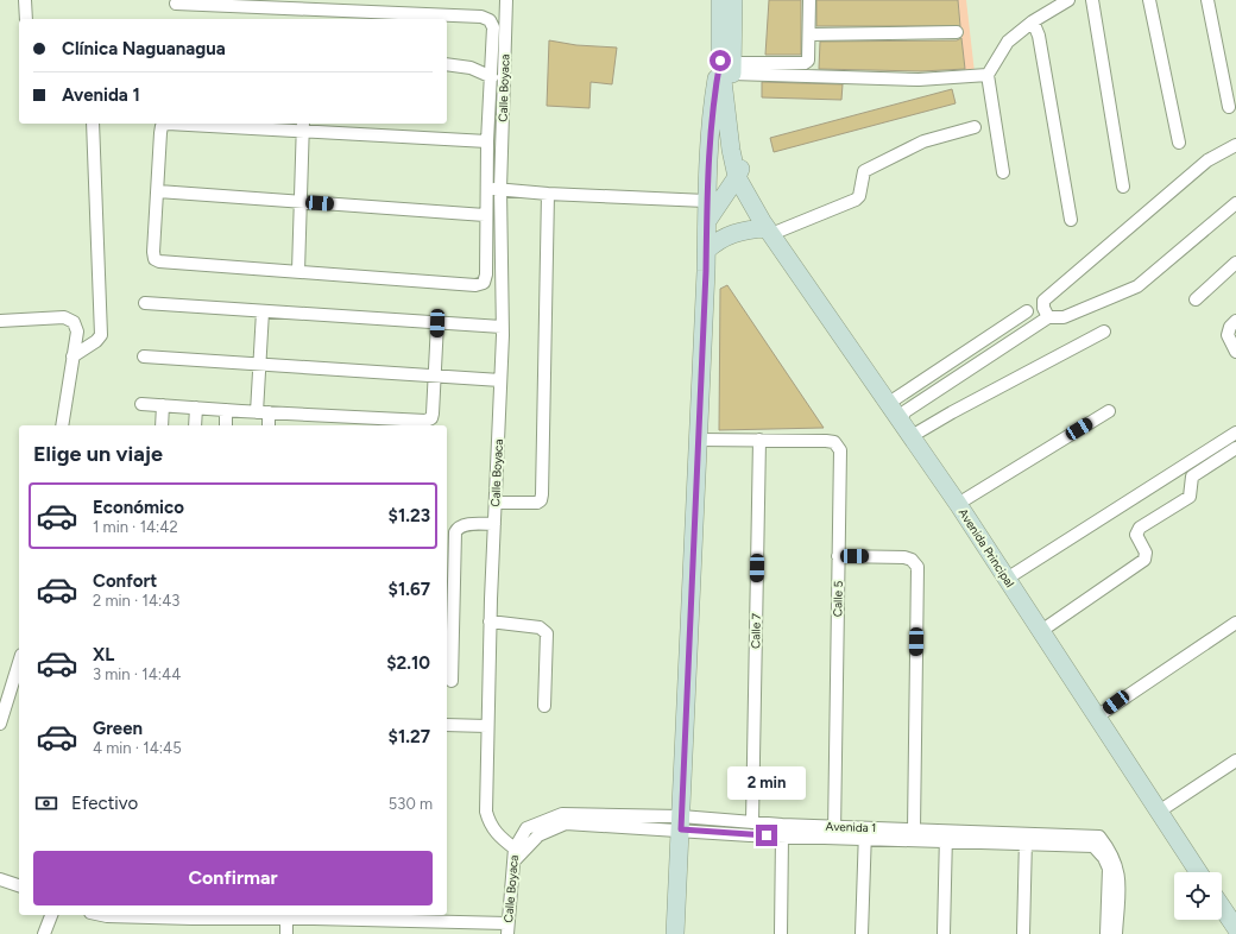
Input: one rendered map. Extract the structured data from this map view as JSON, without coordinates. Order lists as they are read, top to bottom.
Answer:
{
  "streets": {
    "main road": ["Avenida Principal"],
    "street": [
      "Calle Boyaca",
      "Calle 5",
      "Calle 7",
      "Avenida 1"
    ]
  },
  "crossings": [
    ["Calle Boyaca", "Avenida 1"],
    ["Calle 5", "Calle 7"],
    ["Calle 5", "Avenida 1"],
    ["Calle 7", "Avenida 1"]
  ],
  "page": {
    "banner": ["Clínica Naguanagua", "Avenida 1"],
    "heading": "Elige un viaje",
    "list": [
      {
        "name": "Económico",
        "note": "1 min · 14:42",
        "value": "$1.23"
      },
      {
        "name": "Confort",
        "note": "2 min · 14:43",
        "value": "$1.67"
      },
      {
        "name": "XL",
        "note": "3 min · 14:44",
        "value": "$2.10"
      },
      {
        "name": "Green",
        "note": "4 min · 14:45",
        "value": "$1.27"
      }
    ],
    "bubble": "2 min",
    "pay": ["Efectivo", "530 m"],
    "buttons": "Confirmar"
  }
}
